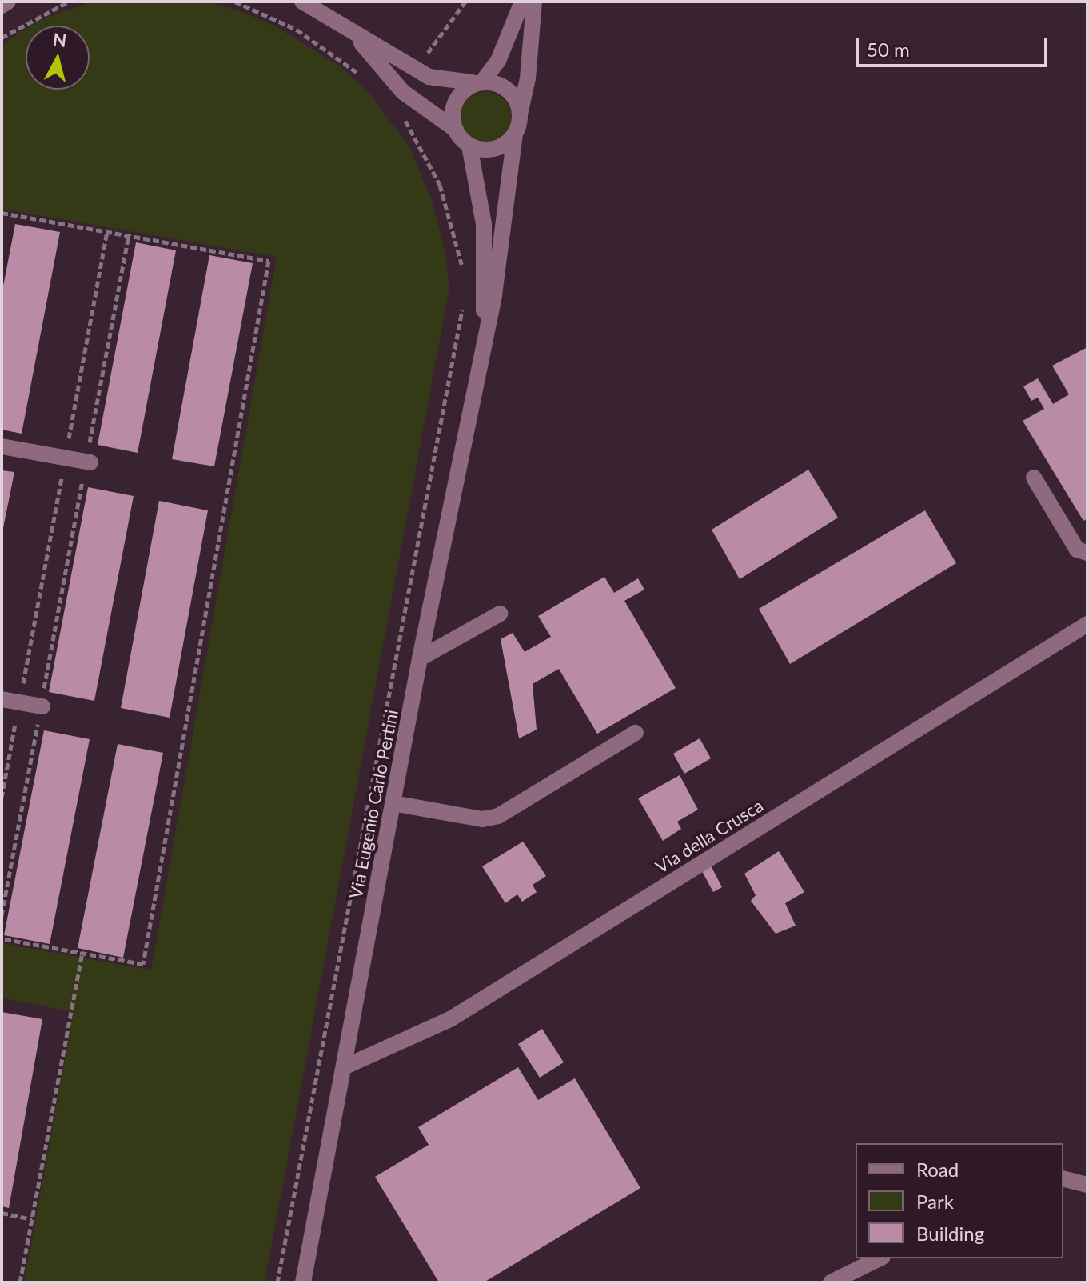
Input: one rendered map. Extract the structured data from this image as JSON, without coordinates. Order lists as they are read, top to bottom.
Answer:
{
  "streets": {
    "street": ["Via Eugenio Carlo Pertini", "Via della Crusca"]
  },
  "crossings": [
    ["Via Eugenio Carlo Pertini", "Via della Crusca"]
  ],
  "legend": ["Road", "Park", "Building"],
  "scale_bar": "50 m",
  "north": "top"
}
